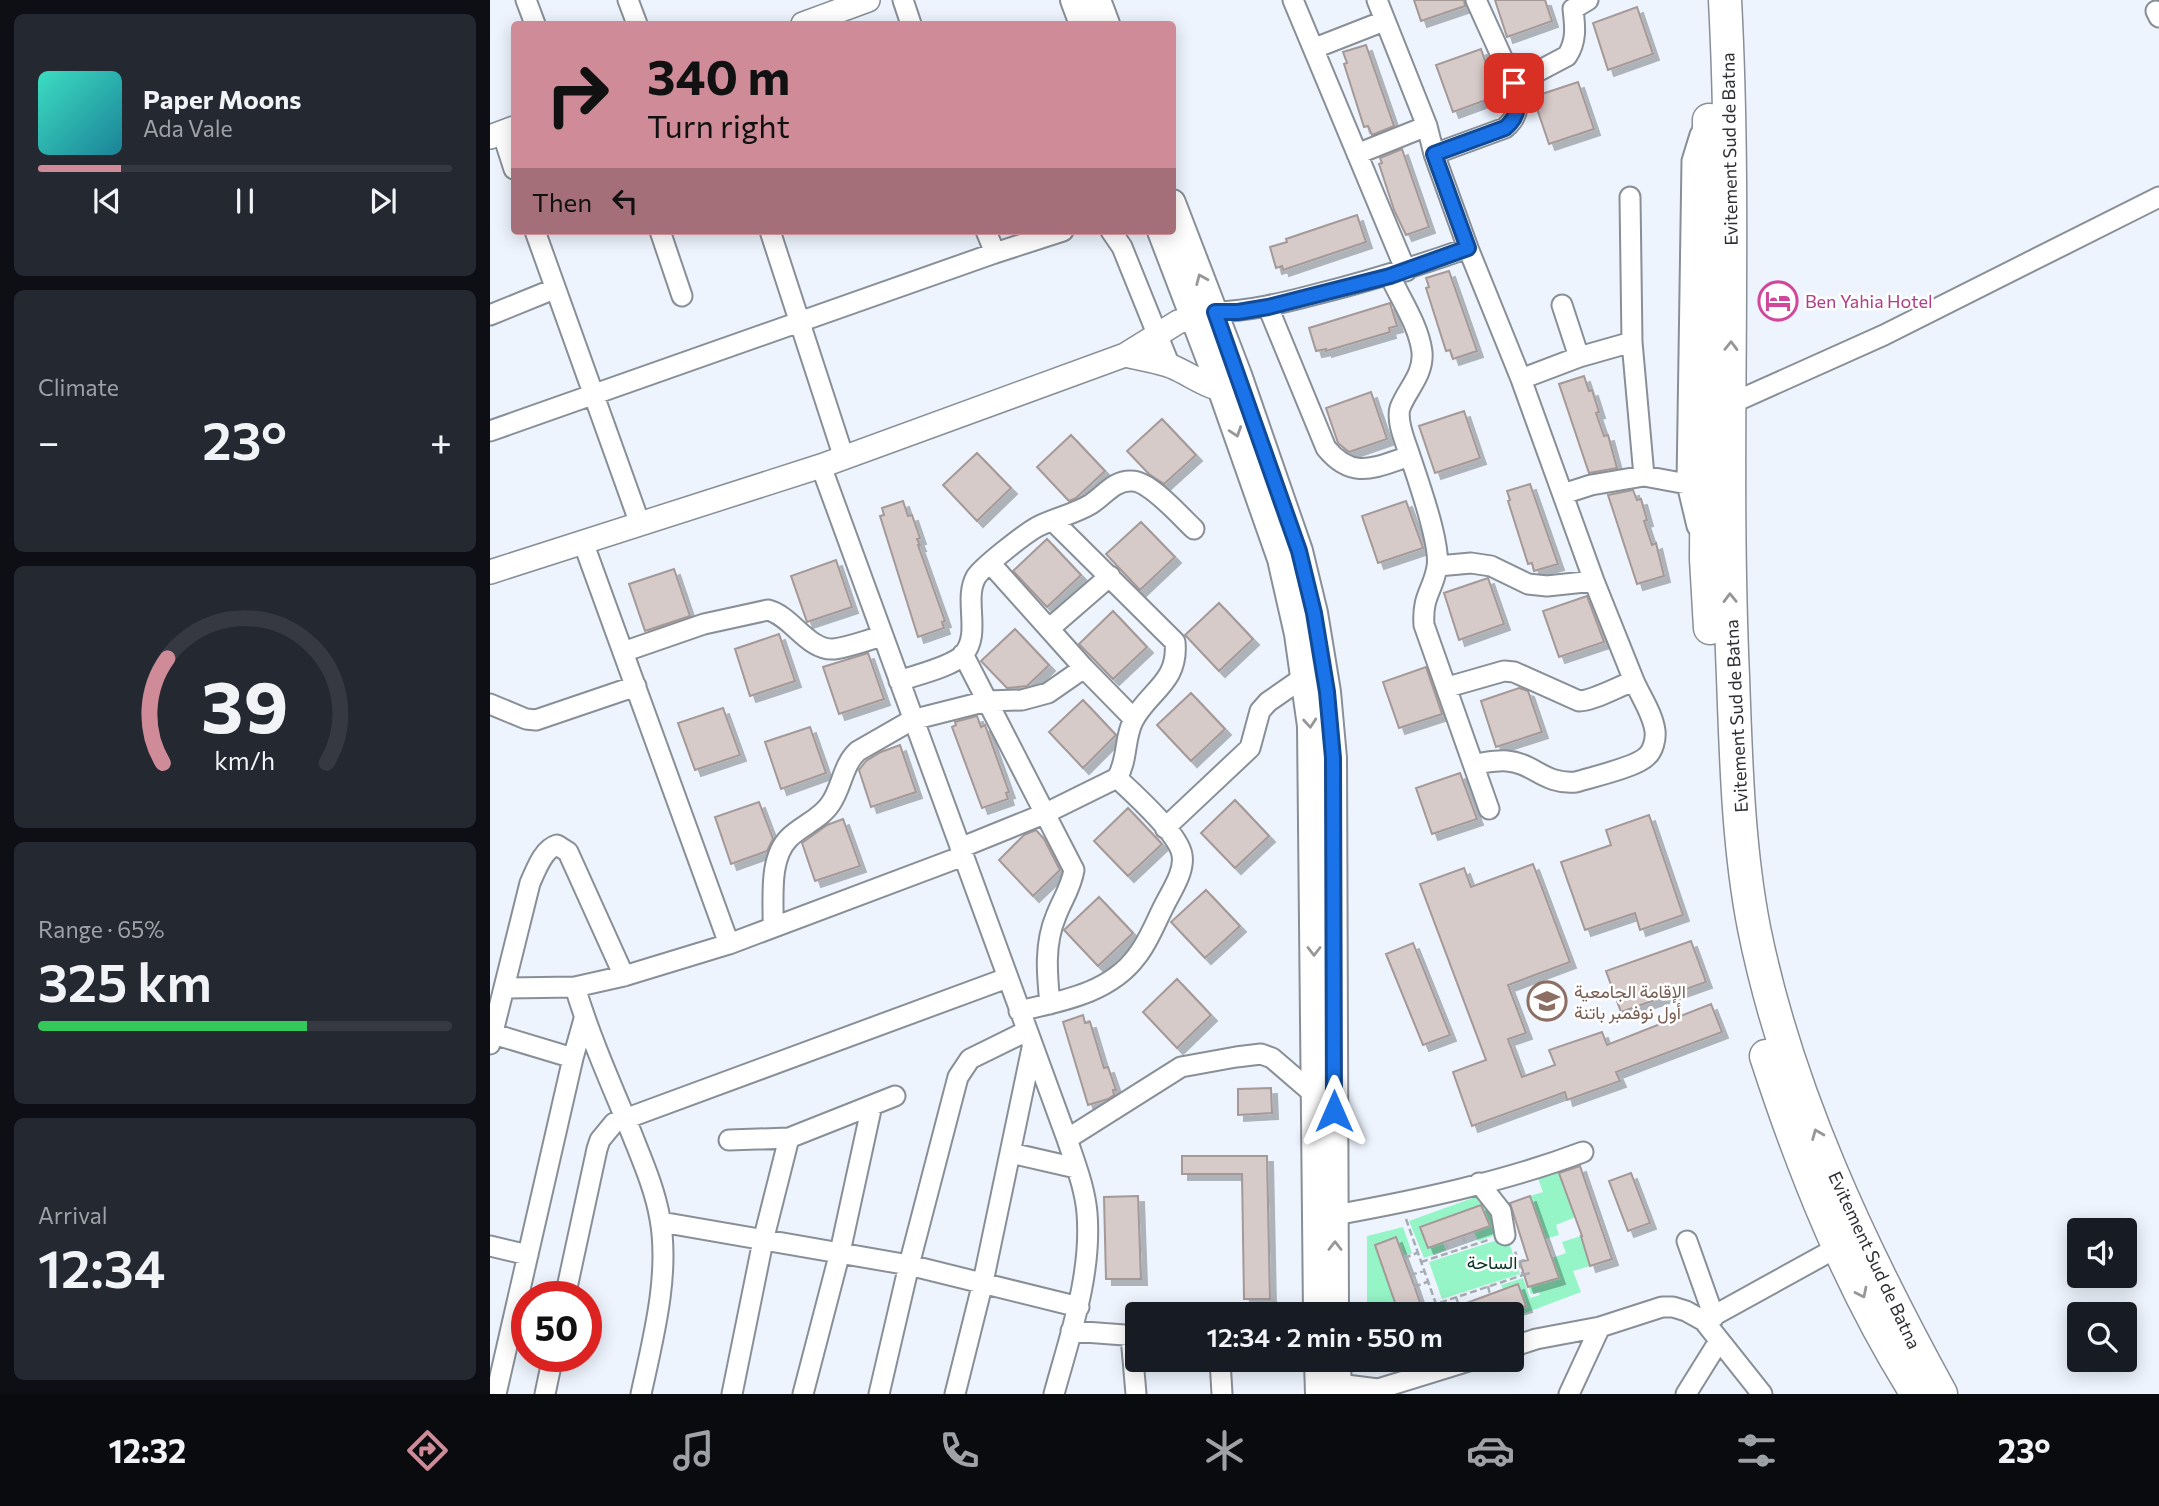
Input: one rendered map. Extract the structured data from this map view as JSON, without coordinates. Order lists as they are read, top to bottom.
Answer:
{
  "streets": {
    "highway": ["Evitement Sud de Batna"]
  },
  "parks": ["الساحة"],
  "places": {
    "hotel": ["Ben Yahia Hotel"],
    "school or university": ["الإقامة الجامعية أول نوفمبر باتنة"]
  },
  "page": {
    "turn": ["340 m", "Turn right"],
    "song": ["Paper Moons", "Ada Vale"],
    "then": "Then",
    "tile": [
      "Climate",
      ["Range · 65%", "325 km"],
      ["Arrival", "12:34"]
    ],
    "heat": ["−", "23°", "+"],
    "limit": "50",
    "trip": "12:34 · 2 min · 550 m",
    "tabs": ["12:32", "23°"],
    "gauge": ["39", "km/h"]
  }
}
